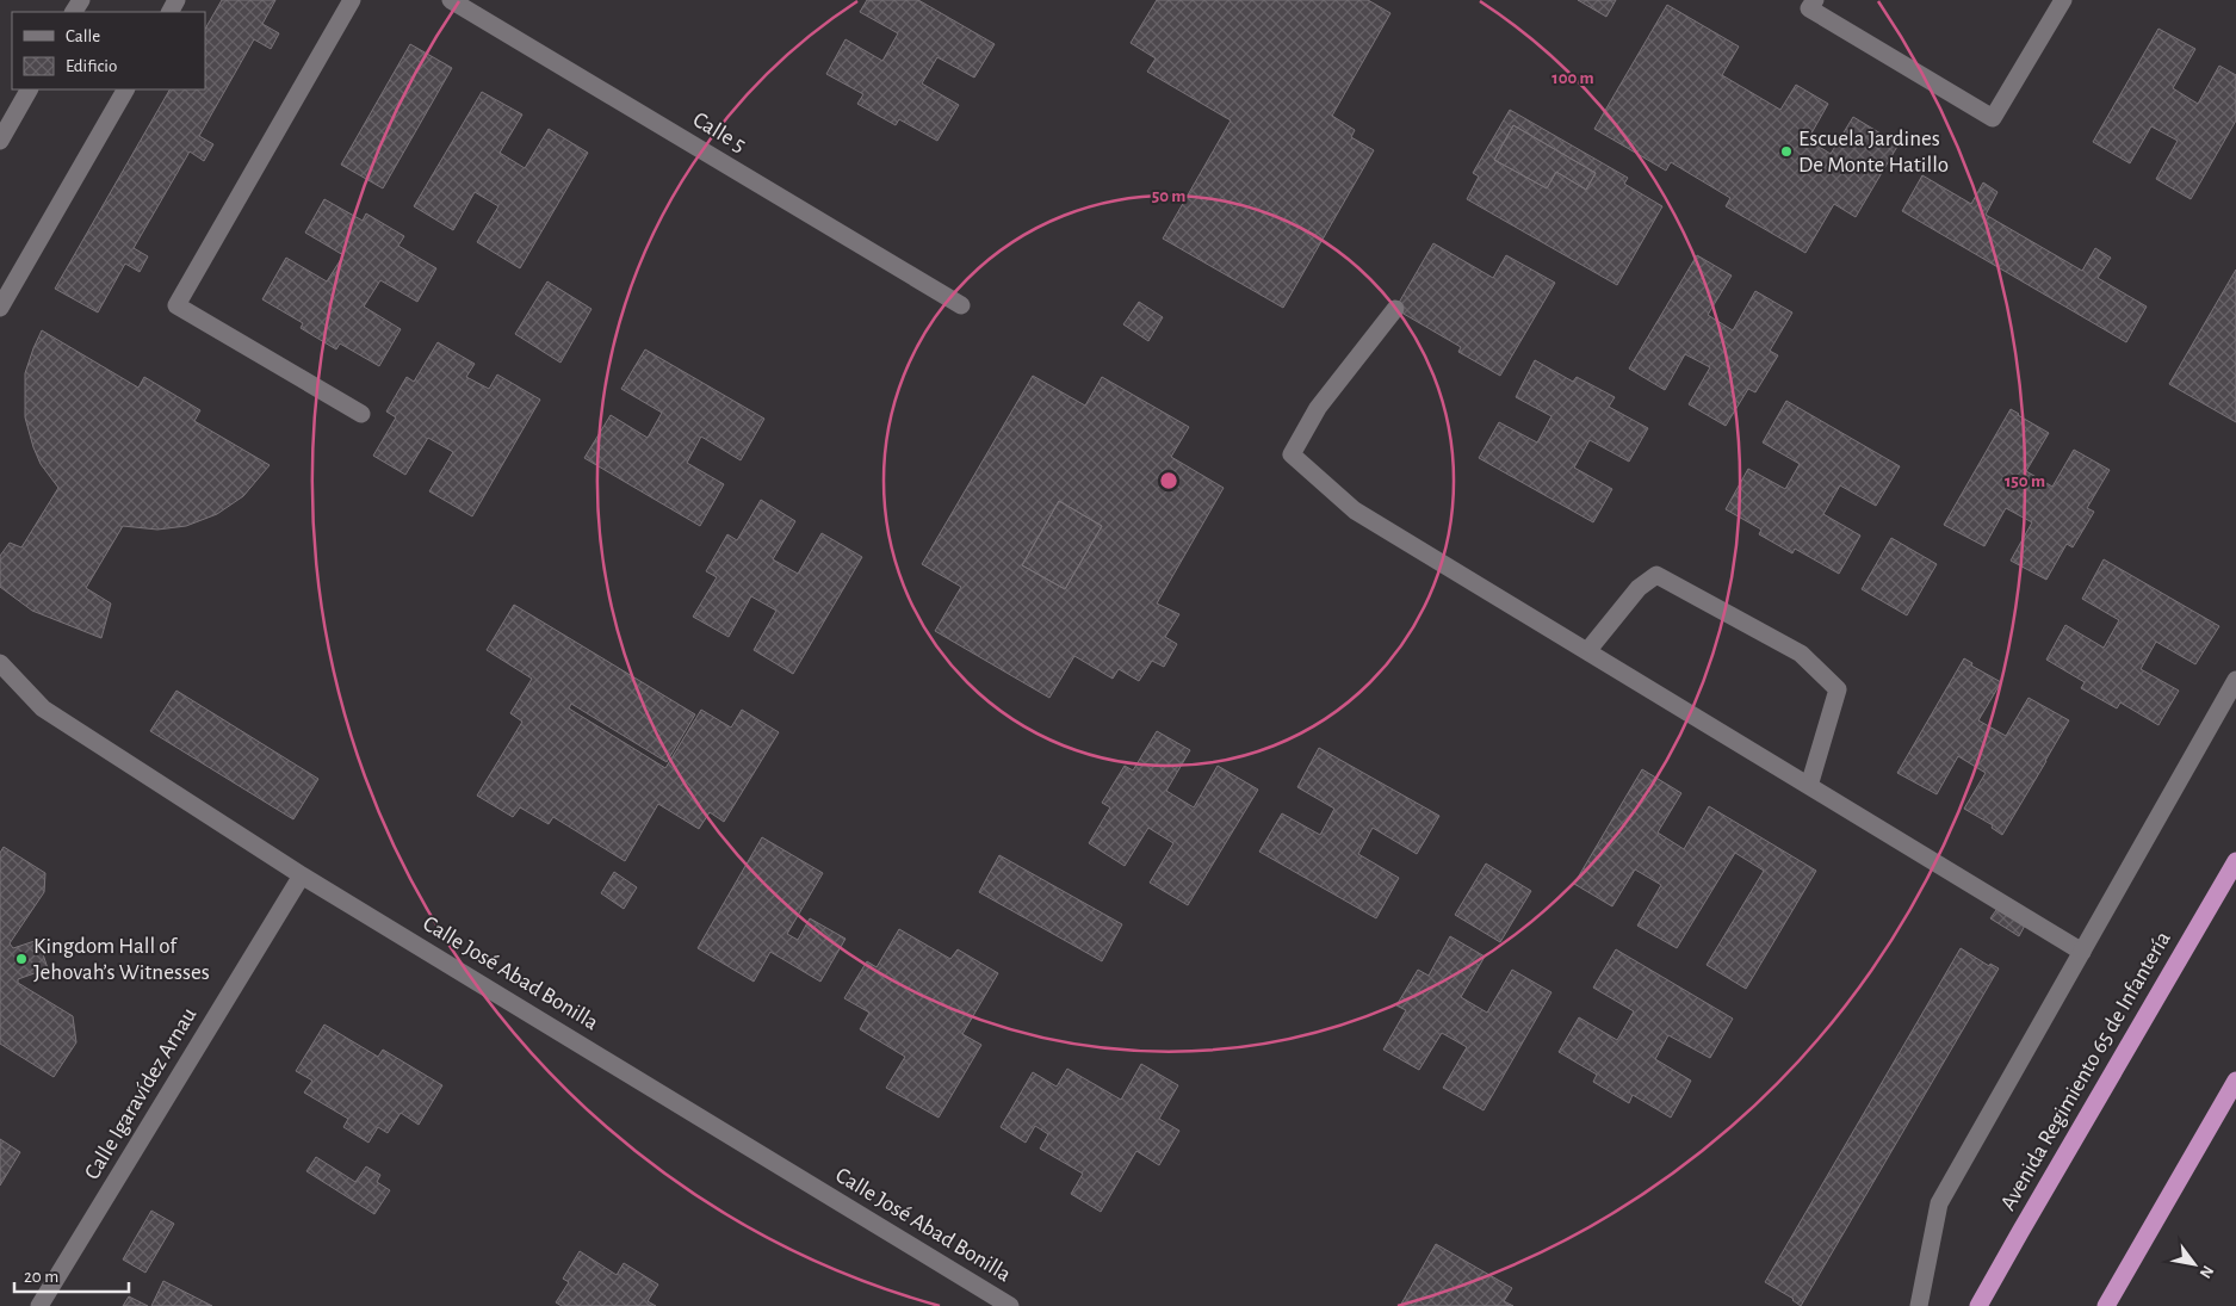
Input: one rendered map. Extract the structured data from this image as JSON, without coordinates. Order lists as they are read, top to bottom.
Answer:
{
  "streets": {
    "highway": ["Avenida Regimiento 65 de Infantería"],
    "street": ["Calle 5", "Calle José Abad Bonilla", "Calle Igaravídez Arnau"]
  },
  "crossings": [
    ["Calle José Abad Bonilla", "Calle Igaravídez Arnau"]
  ],
  "places": ["Escuela Jardines De Monte Hatillo", "Kingdom Hall of Jehovah’s Witnesses"],
  "legend": ["Calle", "Edificio"],
  "scale_bar": "20 m",
  "north": "bottom right",
  "rings": ["100 m", "50 m", "150 m"]
}
